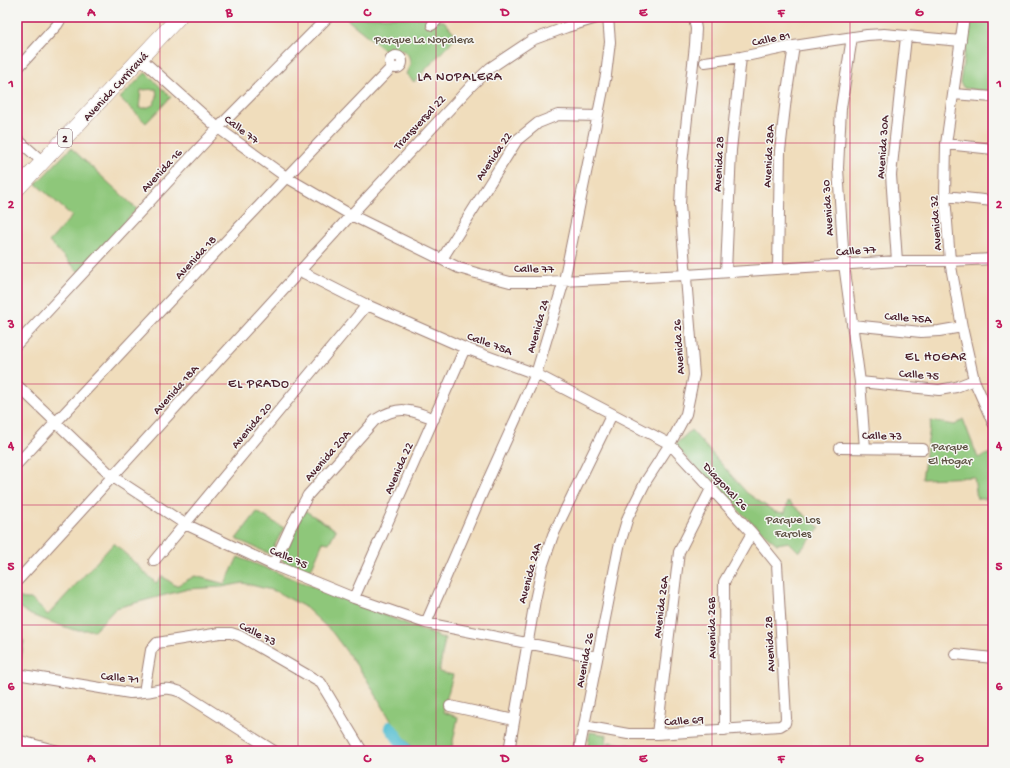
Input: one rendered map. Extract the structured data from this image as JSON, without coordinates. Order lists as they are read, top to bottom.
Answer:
{
  "streets": {
    "highway": ["Avenida Curriravá", "2"],
    "street": [
      "Calle 81",
      "Transversal 22",
      "Calle 77",
      "Avenida 30A",
      "Avenida 22",
      "Avenida 28A",
      "Avenida 28",
      "Avenida 16",
      "Avenida 30",
      "Avenida 32",
      "Avenida 18",
      "Calle 75A",
      "Avenida 24",
      "Avenida 26",
      "Calle 75",
      "Avenida 18A",
      "Avenida 20",
      "Calle 73",
      "Avenida 20A",
      "Diagonal 26",
      "Avenida 24A",
      "Avenida 26A",
      "Avenida 26B",
      "Calle 71",
      "Calle 69"
    ]
  },
  "crossings": [
    ["Calle 81", "Avenida 30A"],
    ["Calle 81", "Avenida 28A"],
    ["Calle 81", "Avenida 28"],
    ["Calle 81", "Avenida 30"],
    ["Calle 81", "Avenida 32"],
    ["Avenida Curriravá", "Calle 77"],
    ["Transversal 22", "Calle 77"],
    ["Transversal 22", "Avenida 18A"],
    ["Calle 77", "Avenida 30A"],
    ["Calle 77", "Avenida 22"],
    ["Calle 77", "Avenida 28A"],
    ["Calle 77", "Avenida 28"],
    ["Calle 77", "Avenida 16"],
    ["Calle 77", "Avenida 30"],
    ["Calle 77", "Avenida 32"],
    ["Calle 77", "Avenida 18"],
    ["Calle 77", "Avenida 24"],
    ["Calle 77", "Avenida 26"],
    ["Calle 77", "Avenida 18A"],
    ["Avenida 22", "Calle 75A"],
    ["Avenida 22", "Avenida 24"],
    ["Avenida 22", "Calle 75"],
    ["Avenida 22", "Avenida 20A"],
    ["Avenida 28", "Diagonal 26"],
    ["Avenida 28", "Calle 69"],
    ["Avenida 30", "Calle 75A"],
    ["Avenida 30", "Calle 75"],
    ["Avenida 30", "Calle 73"],
    ["Avenida 32", "Calle 75A"],
    ["Avenida 32", "Calle 75"],
    ["Avenida 18", "Calle 75"],
    ["Calle 75A", "Avenida 24"],
    ["Calle 75A", "Avenida 26"],
    ["Calle 75A", "Avenida 18A"],
    ["Calle 75A", "Avenida 20"],
    ["Calle 75A", "Diagonal 26"],
    ["Calle 75A", "Avenida 24A"],
    ["Avenida 24", "Calle 75"],
    ["Avenida 26", "Calle 75"],
    ["Avenida 26", "Diagonal 26"],
    ["Avenida 26", "Calle 69"],
    ["Calle 75", "Avenida 18A"],
    ["Calle 75", "Avenida 20"],
    ["Calle 75", "Avenida 20A"],
    ["Calle 75", "Avenida 24A"],
    ["Calle 73", "Calle 71"],
    ["Diagonal 26", "Avenida 26A"],
    ["Diagonal 26", "Avenida 26B"],
    ["Avenida 26A", "Calle 69"],
    ["Avenida 26B", "Calle 69"]
  ],
  "districts": ["LA NOPALERA", "EL HOGAR", "EL PRADO"],
  "parks": ["Parque La Nopalera", "Parque El Hogar", "Parque Los Faroles"],
  "grid": {
    "columns": [
      "A",
      "B",
      "C",
      "D",
      "E",
      "F",
      "G"
    ],
    "rows": [
      "1",
      "2",
      "3",
      "4",
      "5",
      "6"
    ]
  }
}
